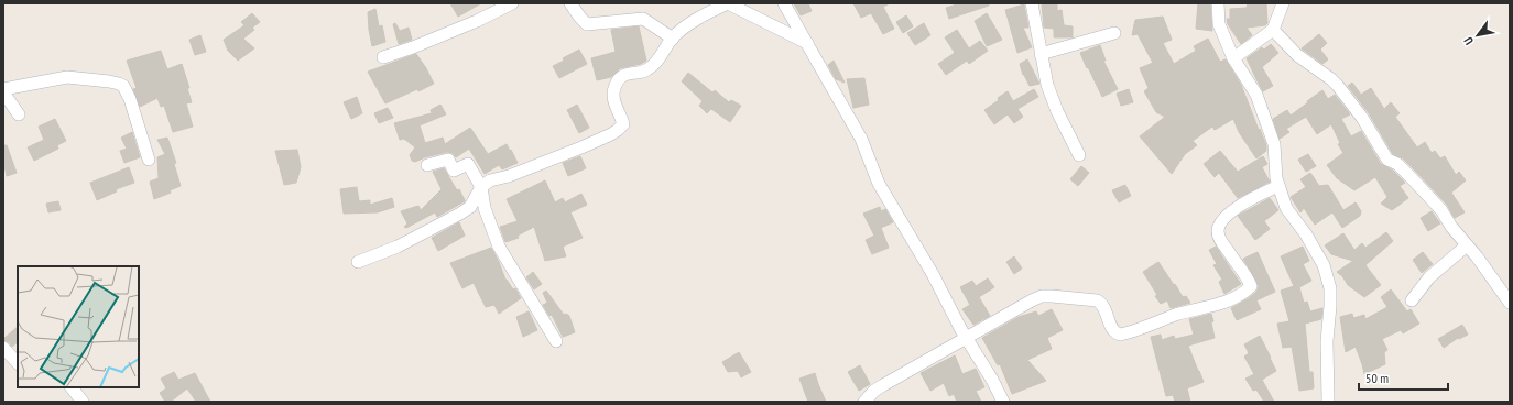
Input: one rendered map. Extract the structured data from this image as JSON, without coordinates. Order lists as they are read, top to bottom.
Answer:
{
  "scale_bar": "50 m",
  "north": "bottom left"
}
